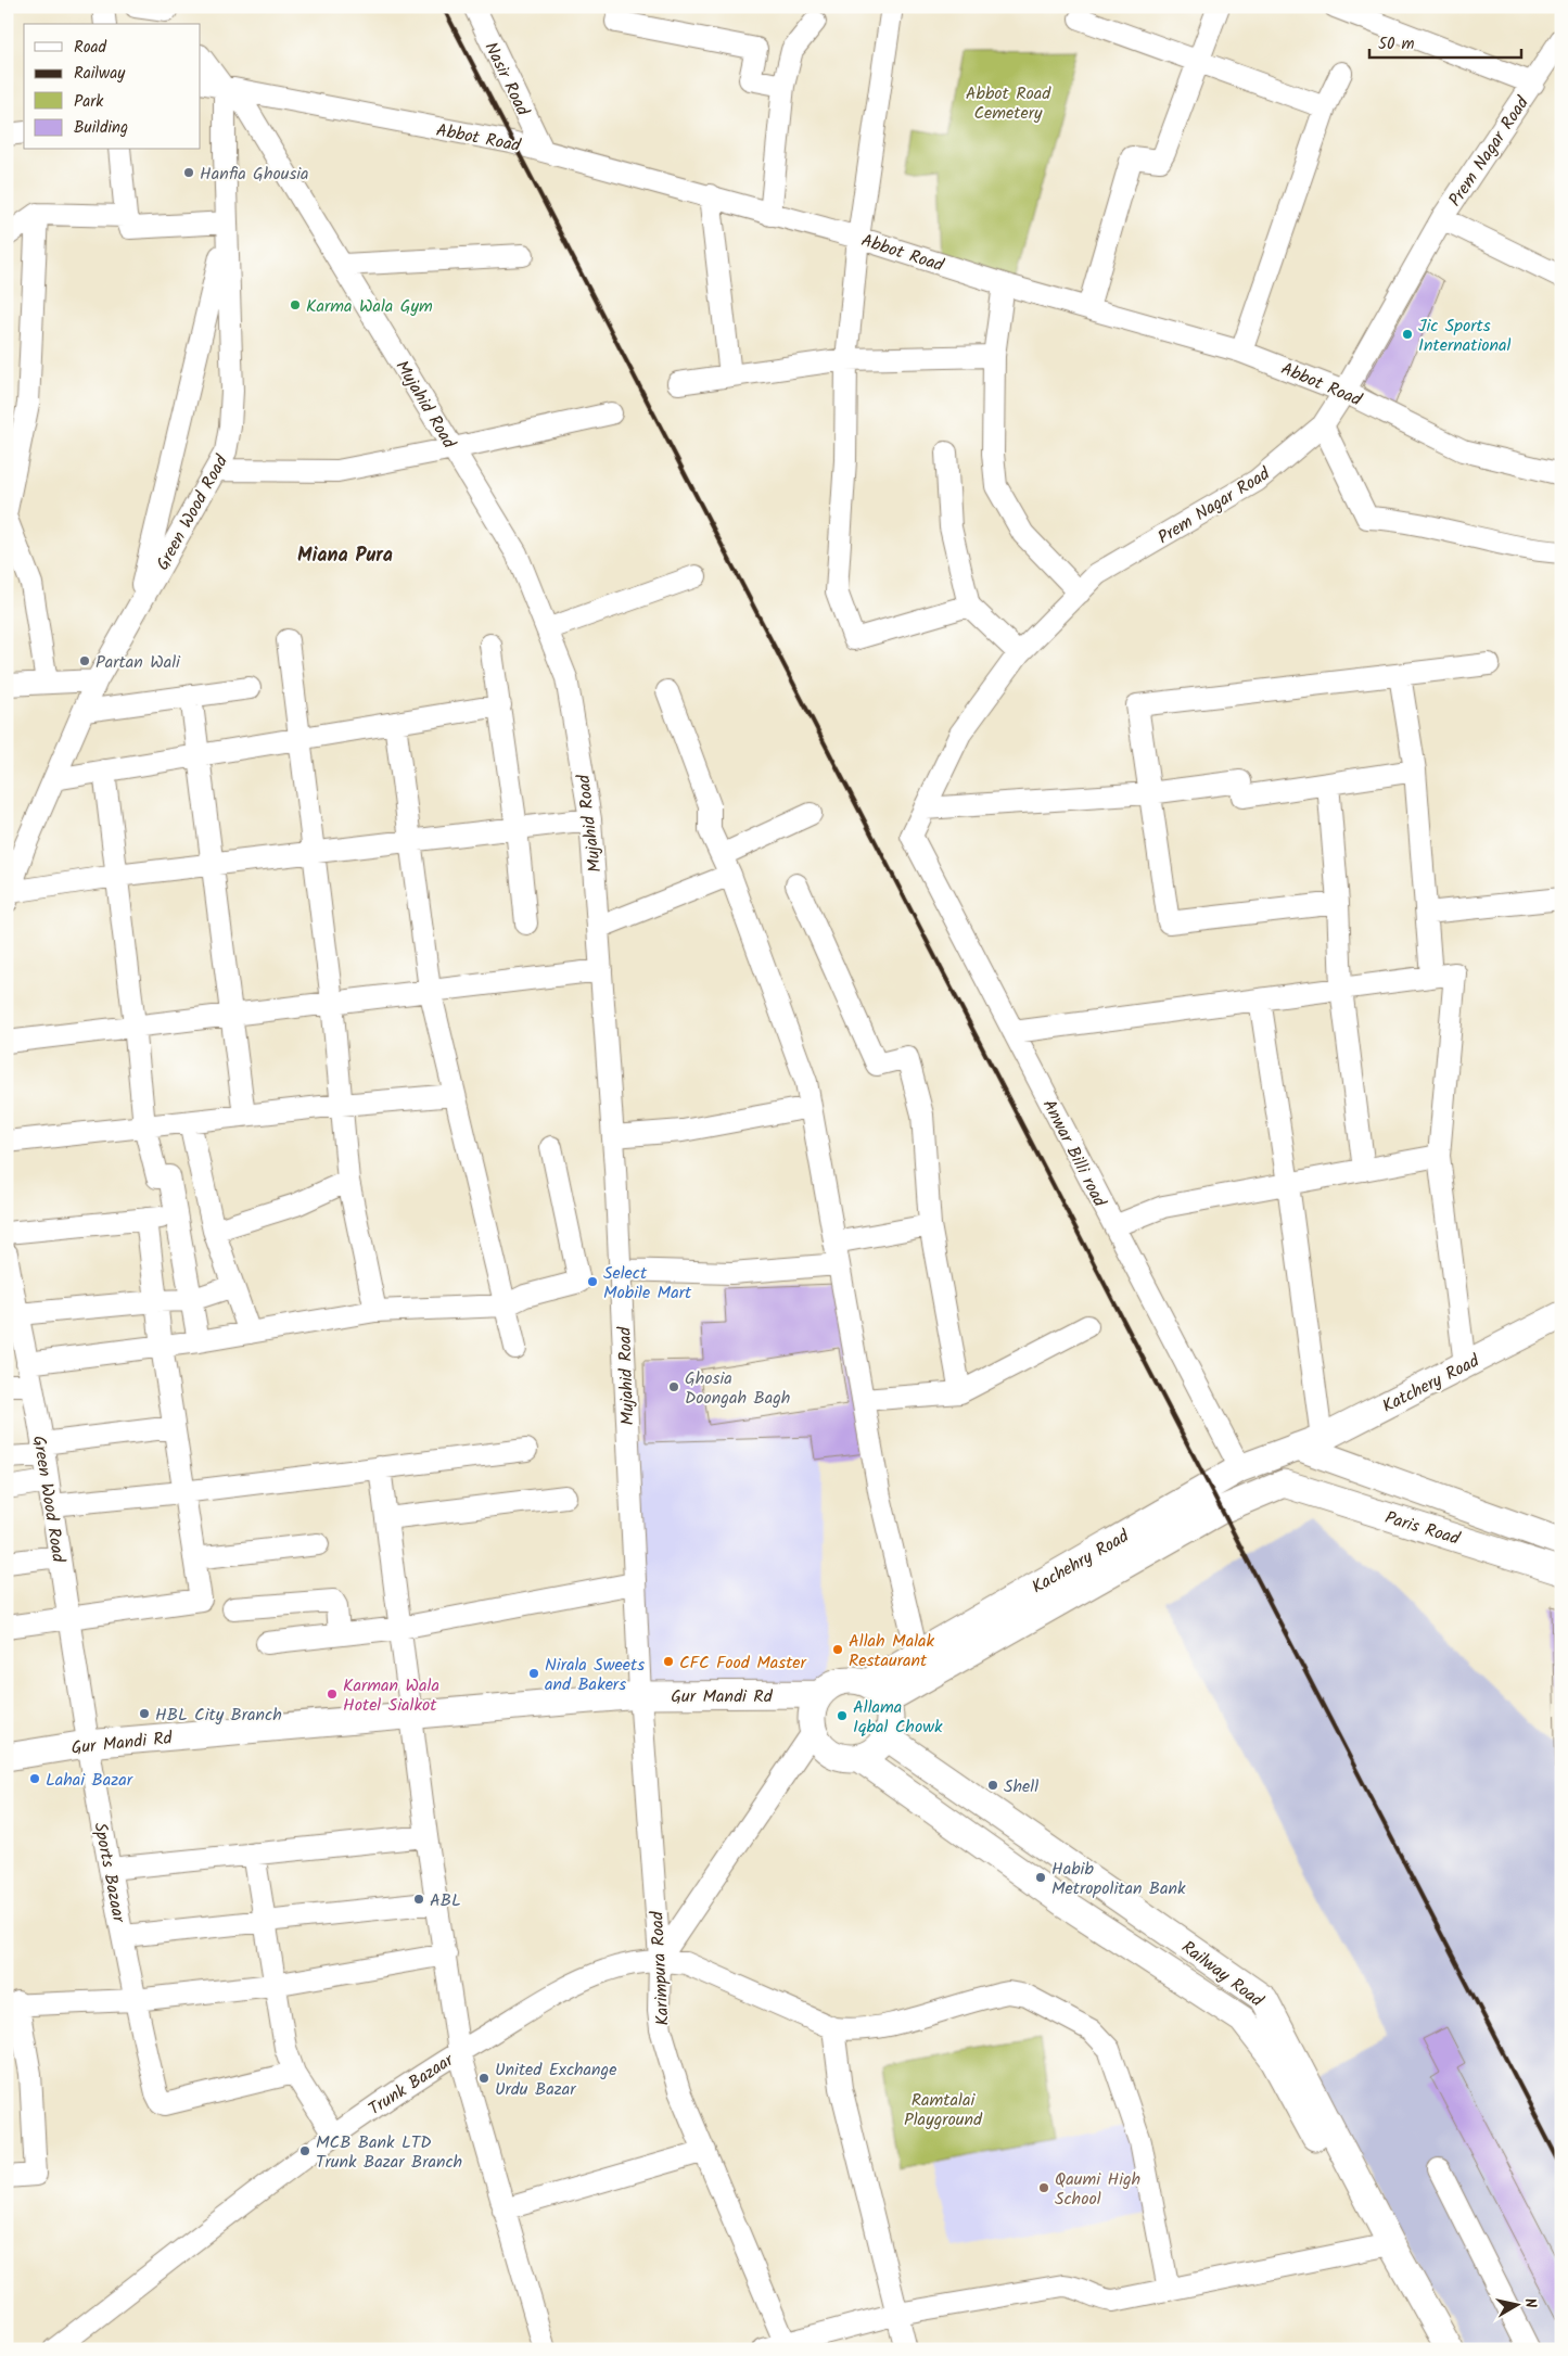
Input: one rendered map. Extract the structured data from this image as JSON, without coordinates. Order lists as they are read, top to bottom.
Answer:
{
  "streets": {
    "main road": [
      "Katchery Road",
      "Paris Road",
      "Kachehry Road",
      "Gur Mandi Rd",
      "Railway Road"
    ],
    "street": [
      "Nasir Road",
      "Abbot Road",
      "Prem Nagar Road",
      "Mujahid Road",
      "Green Wood Road",
      "Anwar Billi road",
      "Sports Bazaar",
      "Karimpura Road",
      "Trunk Bazaar"
    ]
  },
  "crossings": [
    ["Nasir Road", "Abbot Road"],
    ["Abbot Road", "Prem Nagar Road"],
    ["Abbot Road", "Mujahid Road"],
    ["Abbot Road", "Green Wood Road"],
    ["Prem Nagar Road", "Anwar Billi road"],
    ["Mujahid Road", "Green Wood Road"],
    ["Mujahid Road", "Gur Mandi Rd"],
    ["Mujahid Road", "Karimpura Road"],
    ["Green Wood Road", "Gur Mandi Rd"],
    ["Green Wood Road", "Sports Bazaar"],
    ["Anwar Billi road", "Kachehry Road"],
    ["Katchery Road", "Paris Road"],
    ["Katchery Road", "Kachehry Road"],
    ["Paris Road", "Kachehry Road"],
    ["Kachehry Road", "Gur Mandi Rd"],
    ["Kachehry Road", "Railway Road"],
    ["Gur Mandi Rd", "Sports Bazaar"],
    ["Gur Mandi Rd", "Karimpura Road"],
    ["Gur Mandi Rd", "Railway Road"],
    ["Karimpura Road", "Trunk Bazaar"]
  ],
  "districts": ["Miana Pura"],
  "parks": ["Abbot Road Cemetery", "Ramtalai Playground"],
  "places": [
    "Hanfia Ghousia",
    "Karma Wala Gym",
    "Jic Sports International",
    "Partan Wali",
    "Select Mobile Mart",
    "Ghosia Doongah Bagh",
    "Allah Malak Restaurant",
    "CFC Food Master",
    "Nirala Sweets and Bakers",
    "Karman Wala Hotel Sialkot",
    "HBL City Branch",
    "Allama Iqbal Chowk",
    "Lahai Bazar",
    "Shell",
    "Habib Metropolitan Bank",
    "ABL",
    "United Exchange Urdu Bazar",
    "MCB Bank LTD Trunk Bazar Branch",
    "Qaumi High School"
  ],
  "legend": [
    "Road",
    "Railway",
    "Park",
    "Building"
  ],
  "scale_bar": "50 m",
  "north": "right"
}
